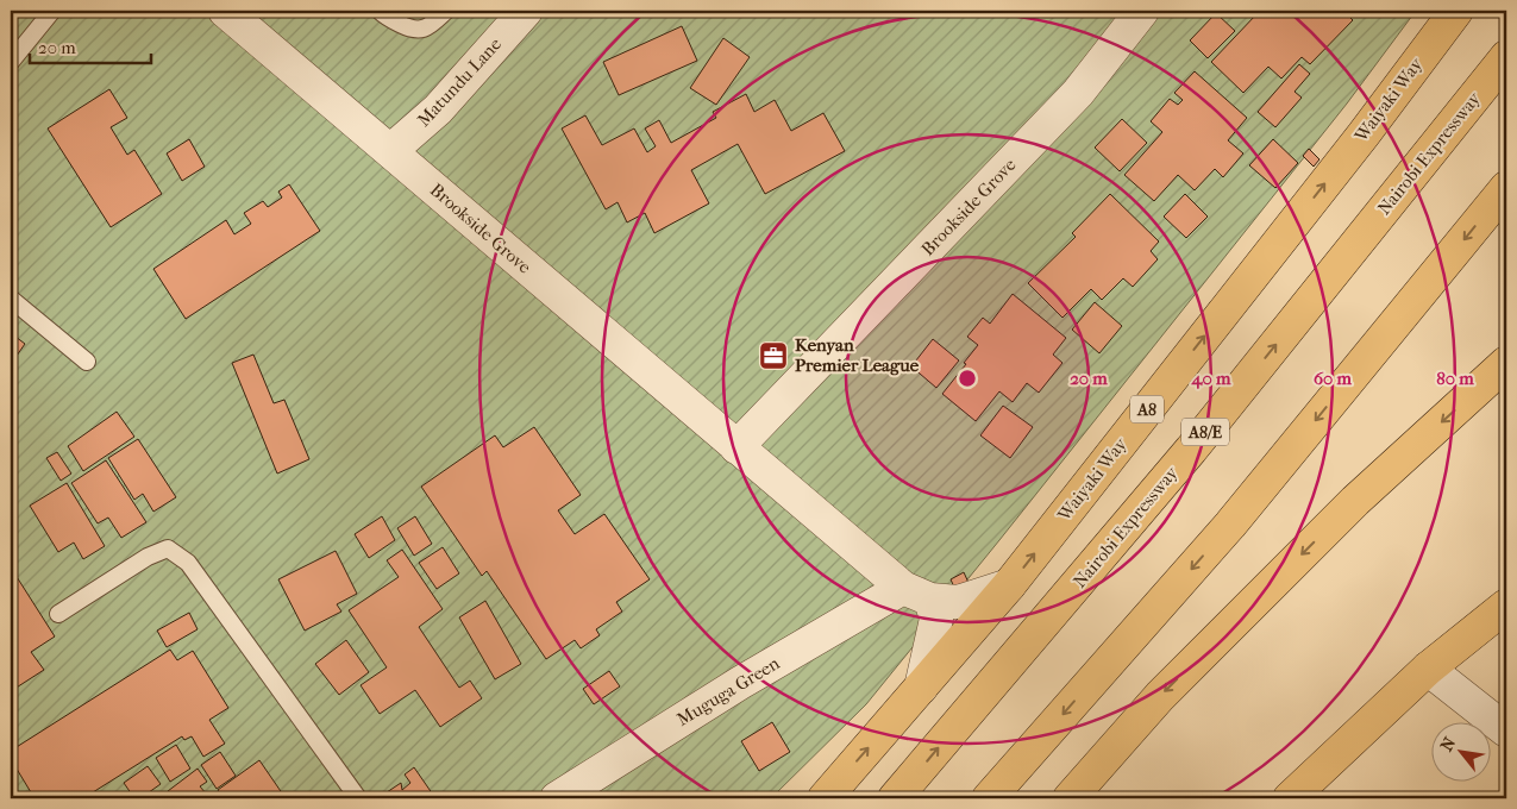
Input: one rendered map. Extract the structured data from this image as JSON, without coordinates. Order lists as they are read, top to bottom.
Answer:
{
  "streets": {
    "highway": [
      "Waiyaki Way",
      "Nairobi Expressway",
      "A8",
      "A8/E"
    ],
    "street": ["Matundu Lane", "Brookside Grove", "Muguga Green"]
  },
  "crossings": [
    ["Matundu Lane", "Brookside Grove"],
    ["Brookside Grove", "Muguga Green"]
  ],
  "places": {
    "office": ["Kenyan Premier League"]
  },
  "scale_bar": "20 m",
  "north": "top left",
  "rings": [
    "20 m",
    "40 m",
    "60 m",
    "80 m"
  ]
}
